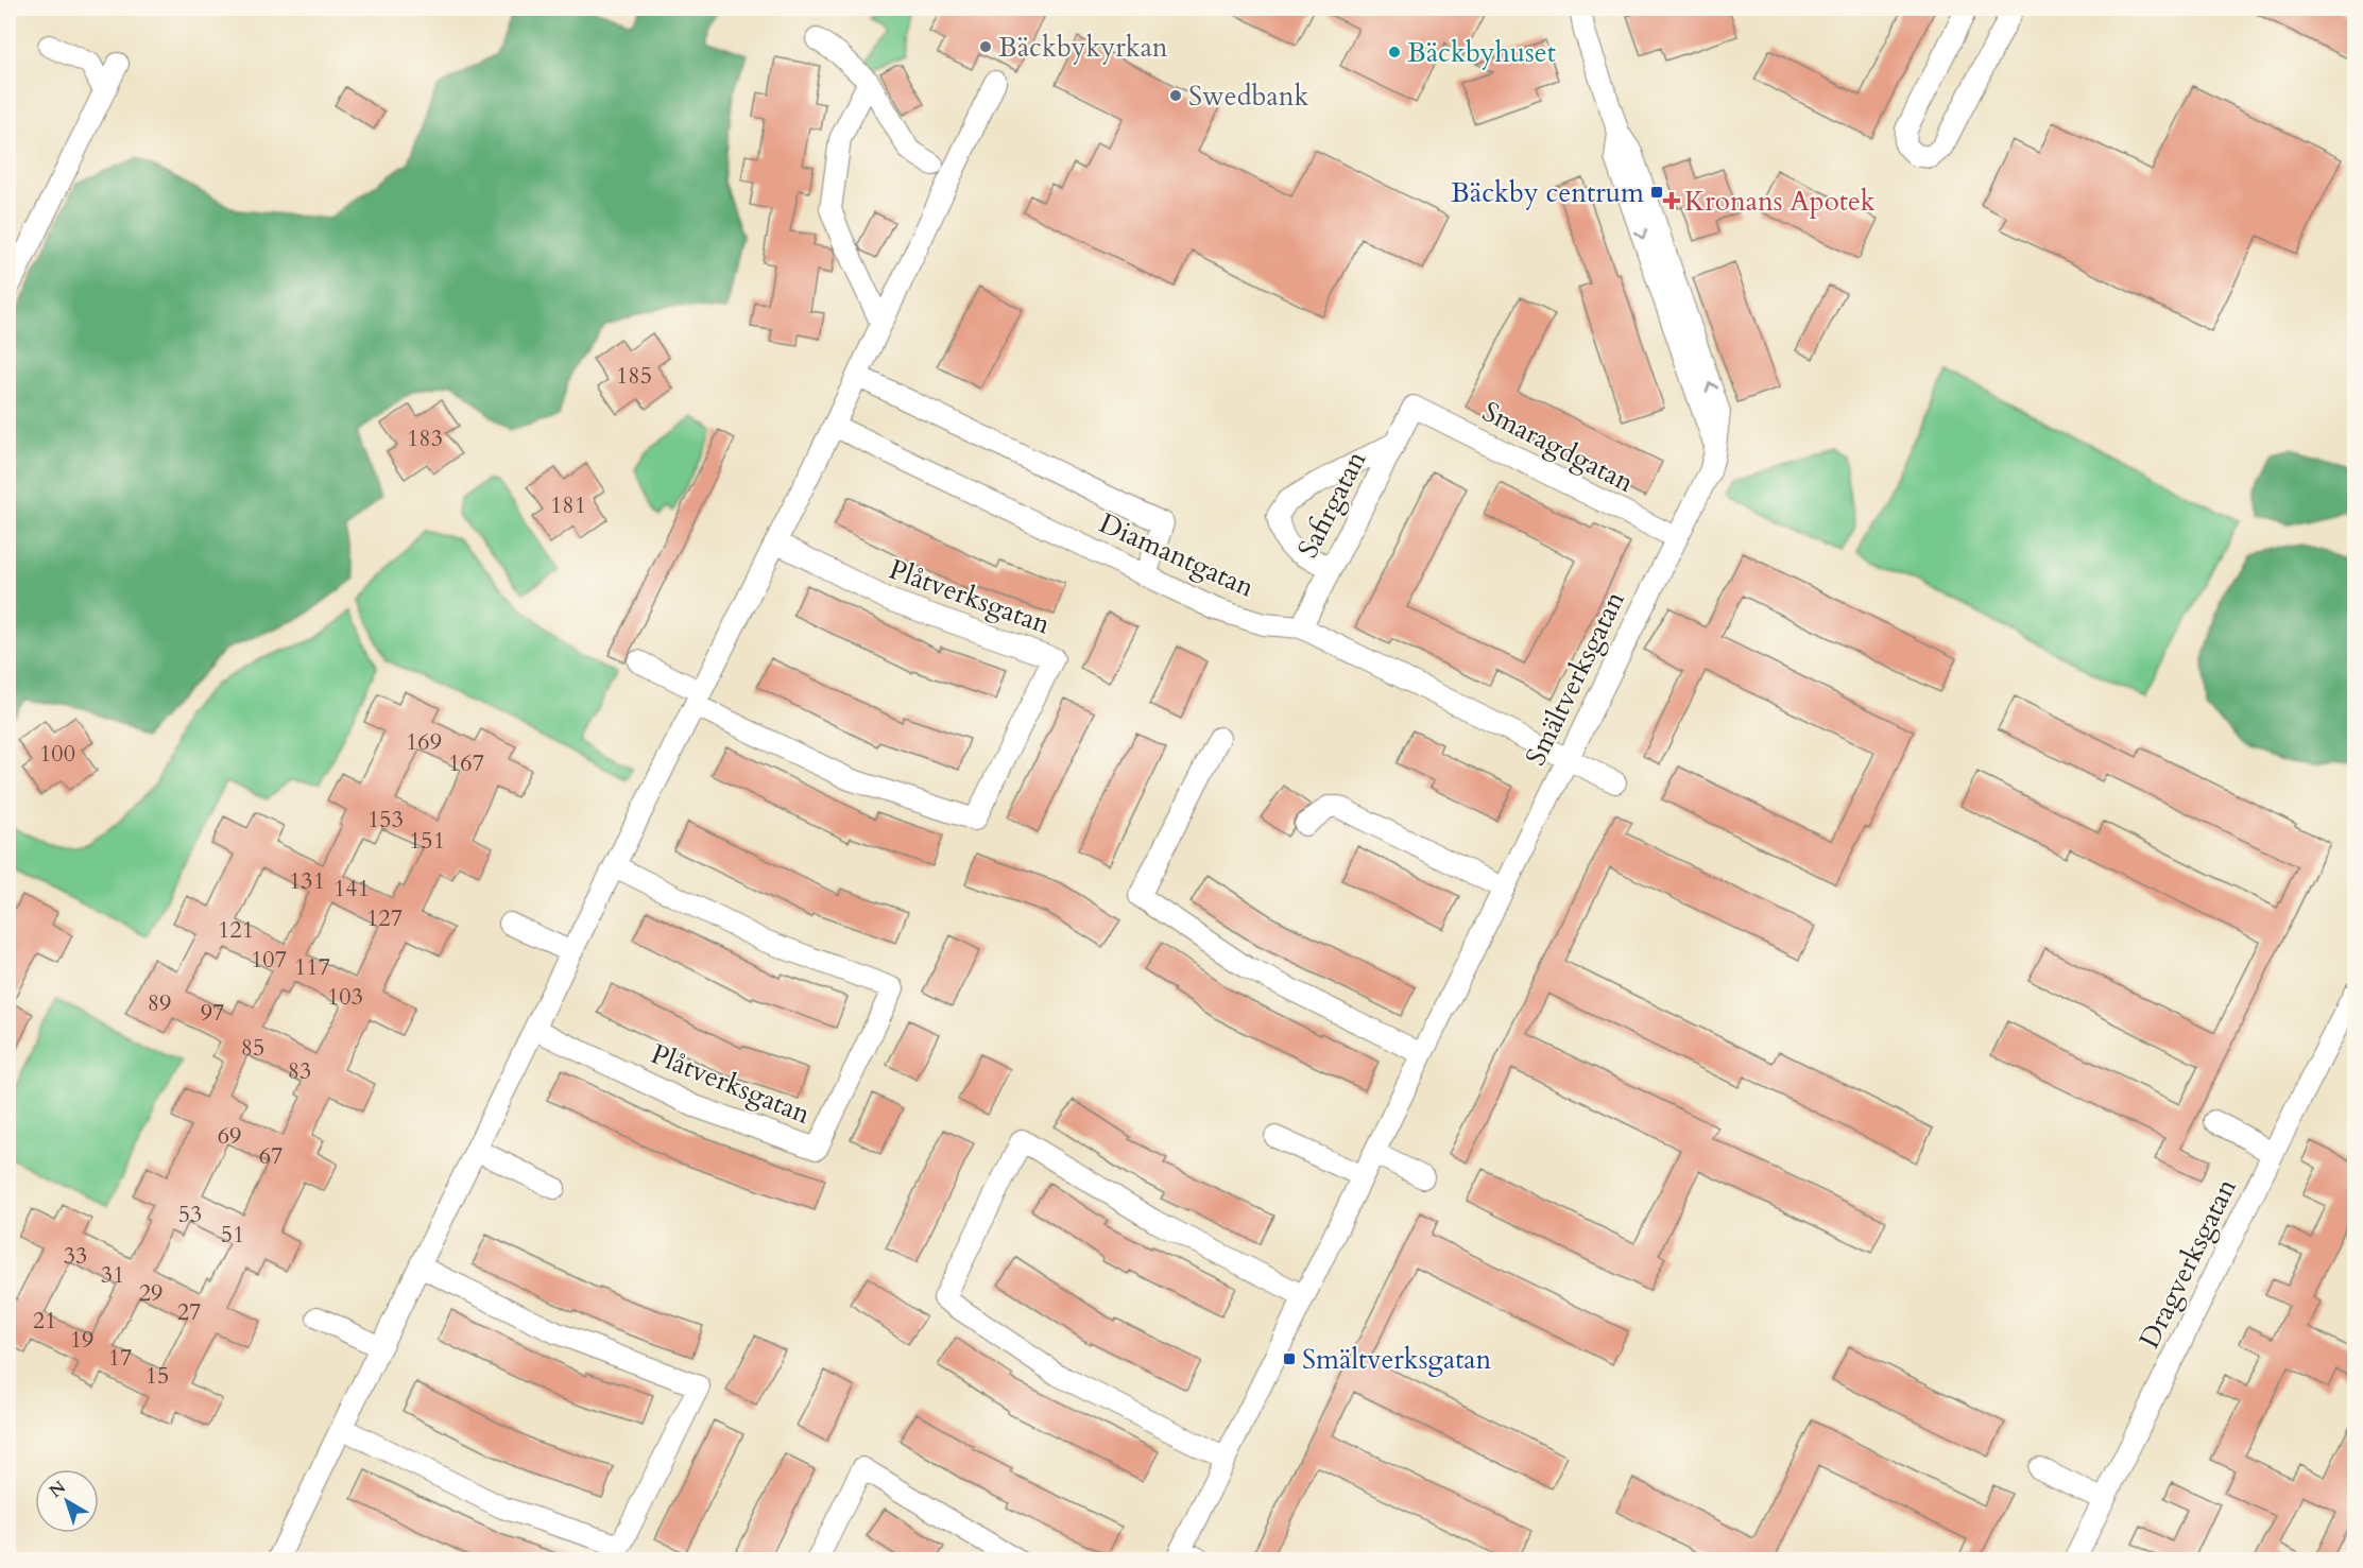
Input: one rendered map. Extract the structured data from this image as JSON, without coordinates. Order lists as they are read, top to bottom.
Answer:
{
  "streets": {
    "street": [
      "Smaragdgatan",
      "Safirgatan",
      "Diamantgatan",
      "Plåtverksgatan",
      "Smältverksgatan",
      "Dragverksgatan"
    ]
  },
  "crossings": [
    ["Smaragdgatan", "Safirgatan"],
    ["Smaragdgatan", "Smältverksgatan"],
    ["Safirgatan", "Diamantgatan"],
    ["Diamantgatan", "Smältverksgatan"]
  ],
  "places": {
    "other": ["Bäckbykyrkan", "Bäckbyhuset", "Swedbank"],
    "transit": ["Bäckby centrum", "Smältverksgatan"],
    "health": ["Kronans Apotek"]
  },
  "house_numbers": [
    "185",
    "183",
    "181",
    "169",
    "100",
    "167",
    "153",
    "151",
    "131",
    "141",
    "127",
    "121",
    "107",
    "117",
    "103",
    "89",
    "97",
    "85",
    "83",
    "69",
    "67",
    "53",
    "51",
    "33",
    "31",
    "29",
    "27",
    "21",
    "19",
    "17",
    "15"
  ],
  "north": "top left"
}
